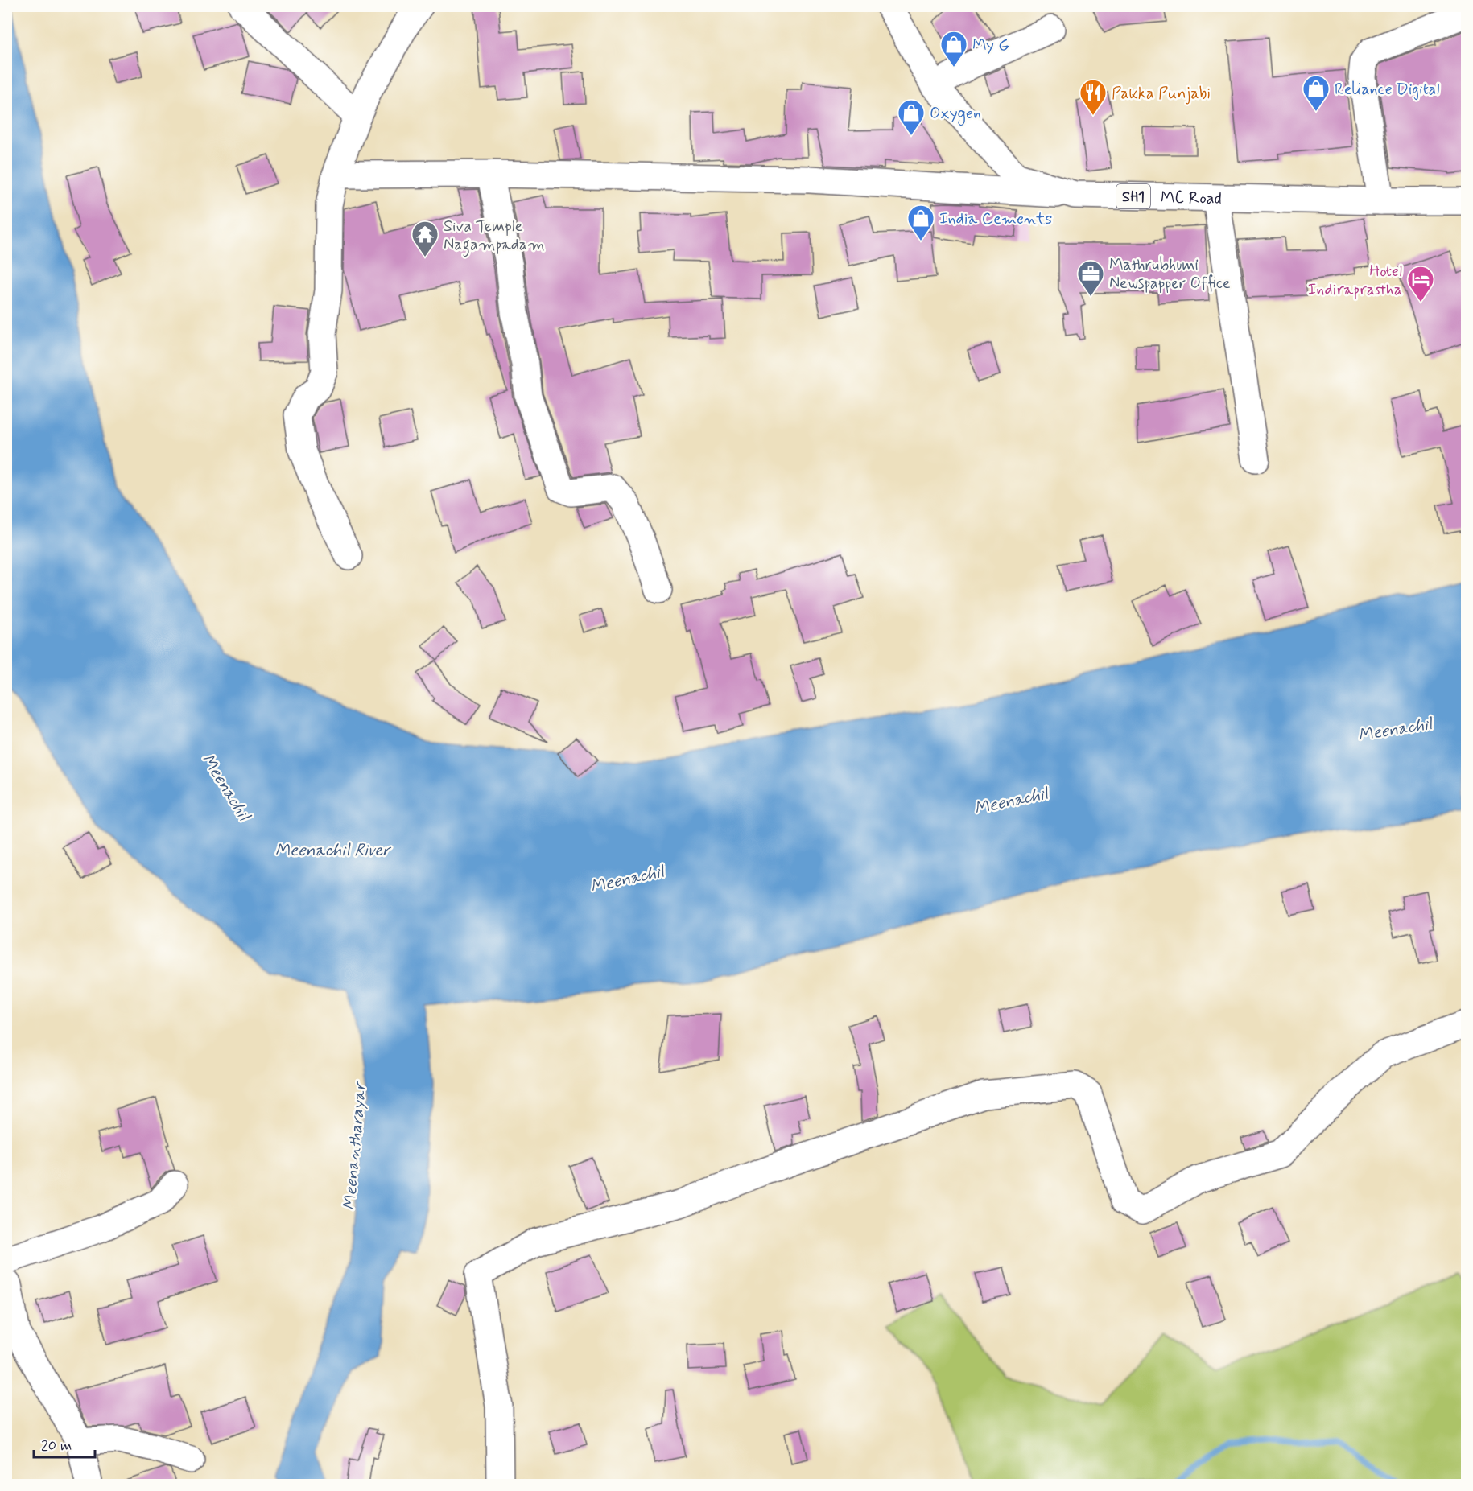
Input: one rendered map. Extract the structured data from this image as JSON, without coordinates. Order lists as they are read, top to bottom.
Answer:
{
  "streets": {
    "street": ["SH1", "MC Road"]
  },
  "water": ["Meenachil", "Meenachil River", "Meenantharayar"],
  "places": {
    "shop": [
      "My G",
      "Reliance Digital",
      "Oxygen",
      "India Cements"
    ],
    "restaurant": ["Pakka Punjabi"],
    "temple": ["Siva Temple Nagampadam"],
    "office": ["Mathrubhumi Newspapper Office"],
    "hotel": ["Hotel Indiraprastha"]
  },
  "scale_bar": "20 m"
}
